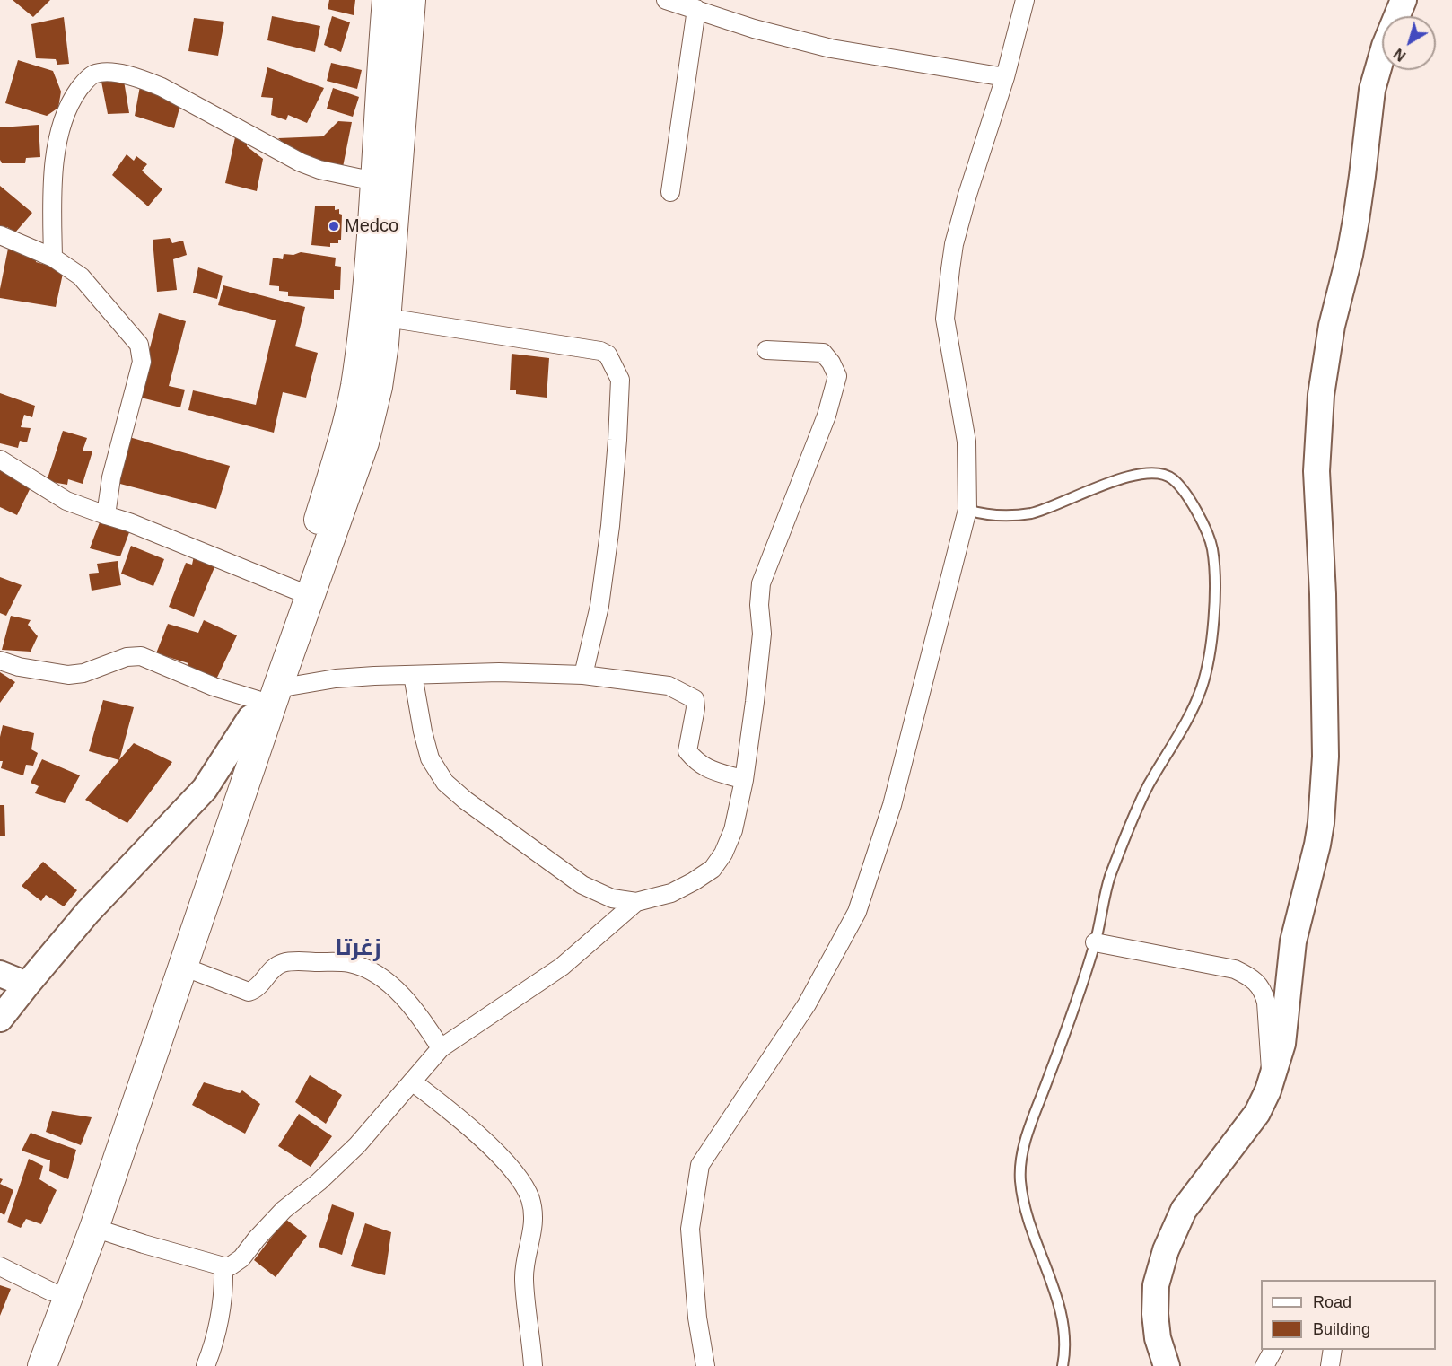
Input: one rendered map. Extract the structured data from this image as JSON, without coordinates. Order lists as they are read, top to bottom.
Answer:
{
  "districts": ["زغرتا"],
  "places": ["Medco"],
  "legend": ["Road", "Building"],
  "north": "bottom left"
}
